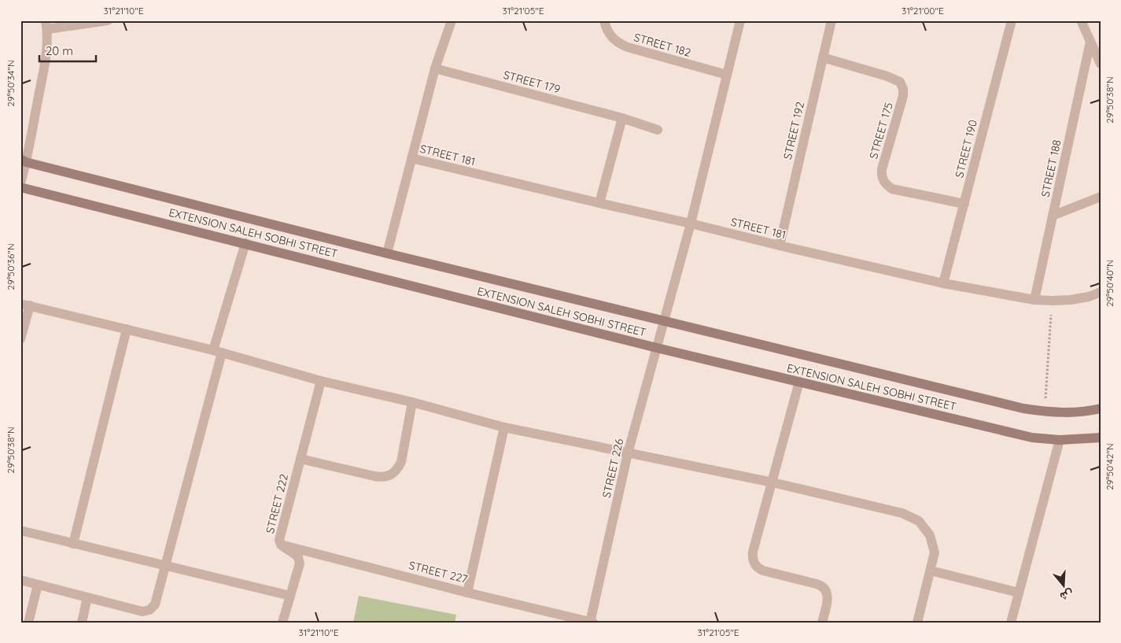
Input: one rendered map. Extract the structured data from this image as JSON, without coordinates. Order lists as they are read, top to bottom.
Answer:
{
  "streets": {
    "street": [
      "STREET 182",
      "STREET 179",
      "STREET 192",
      "STREET 175",
      "STREET 190",
      "STREET 181",
      "STREET 188",
      "EXTENSION SALEH SOBHI STREET",
      "STREET 226",
      "STREET 222",
      "STREET 227"
    ]
  },
  "crossings": [
    ["STREET 182", "STREET 226"],
    ["STREET 192", "STREET 175"],
    ["STREET 192", "STREET 181"],
    ["STREET 175", "STREET 190"],
    ["STREET 190", "STREET 181"],
    ["STREET 181", "STREET 188"],
    ["STREET 181", "STREET 226"],
    ["EXTENSION SALEH SOBHI STREET", "STREET 226"],
    ["STREET 226", "STREET 227"],
    ["STREET 222", "STREET 227"]
  ],
  "scale_bar": "20 m",
  "north": "bottom",
  "coordinates": [
    "31°21'10\"E",
    "31°21'05\"E",
    "31°21'00\"E",
    "29°50'34\"N",
    "29°50'38\"N",
    "29°50'36\"N",
    "29°50'40\"N",
    "29°50'42\"N"
  ]
}
